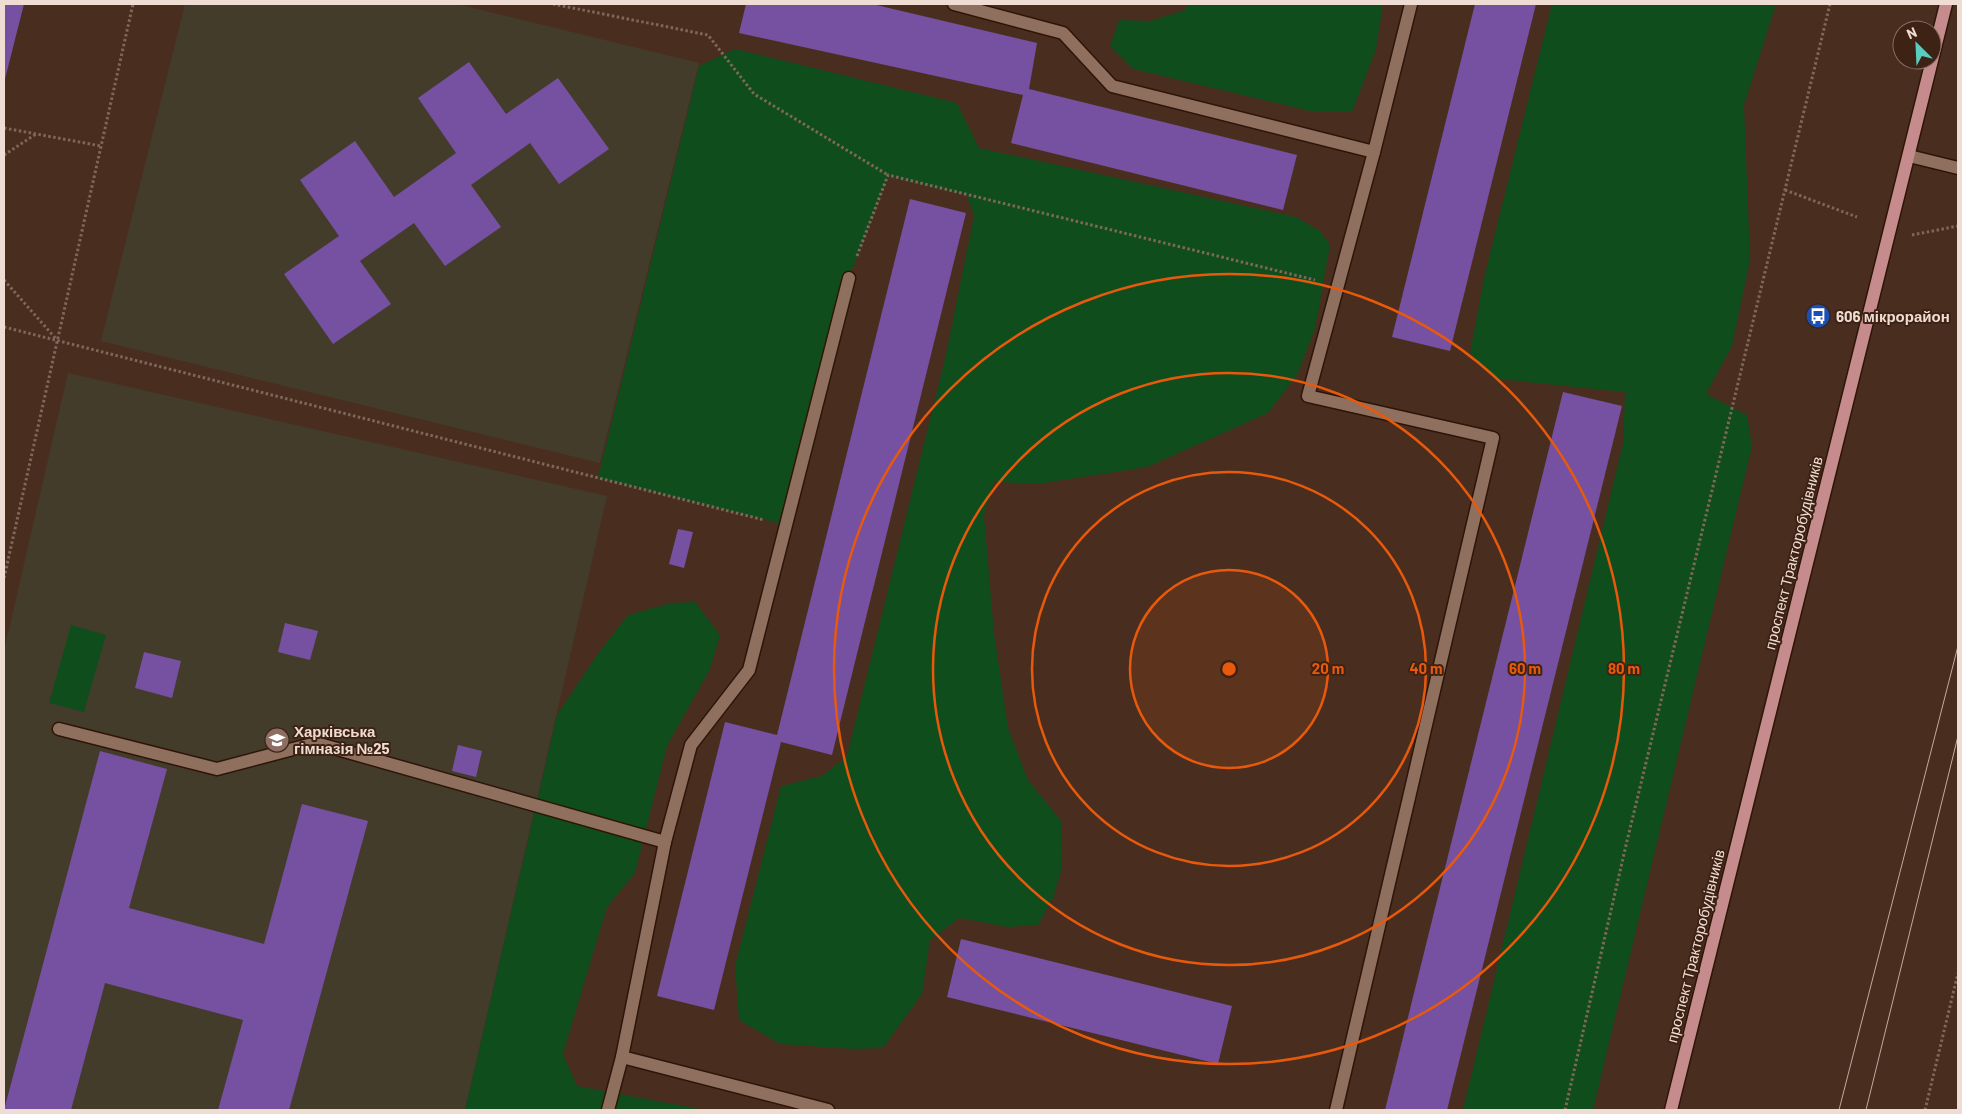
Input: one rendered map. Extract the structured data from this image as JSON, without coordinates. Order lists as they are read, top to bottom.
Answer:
{
  "streets": {
    "main road": ["проспект Тракторобудівників"]
  },
  "places": {
    "bus stop": ["606 мікрорайон"],
    "school or university": ["Харківська гімназія №25"]
  },
  "north": "top left",
  "rings": [
    "20 m",
    "40 m",
    "60 m",
    "80 m"
  ]
}
